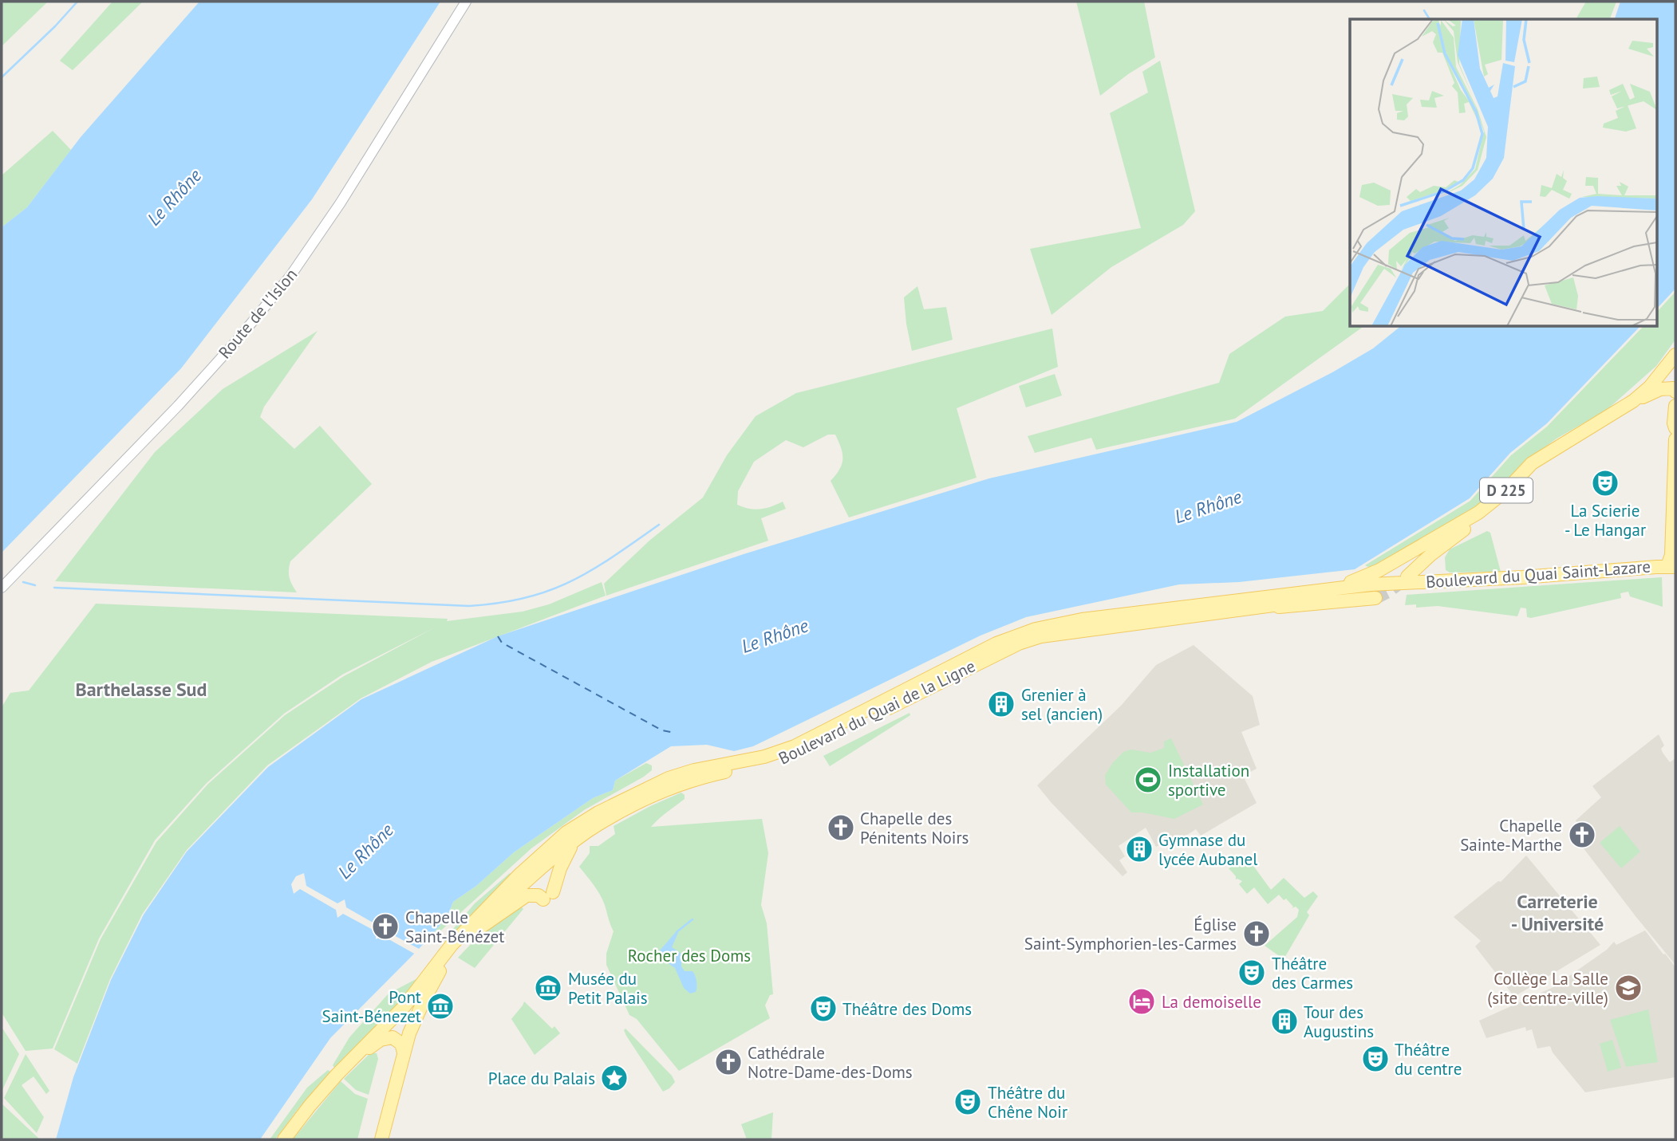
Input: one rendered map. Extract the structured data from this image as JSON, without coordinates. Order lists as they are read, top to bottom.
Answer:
{
  "streets": {
    "main road": ["D 225", "Boulevard du Quai Saint-Lazare", "Boulevard du Quai de la Ligne"],
    "street": ["Route de l'Islon"]
  },
  "crossings": [
    ["D 225", "Boulevard du Quai Saint-Lazare"],
    ["Boulevard du Quai Saint-Lazare", "Boulevard du Quai de la Ligne"]
  ],
  "districts": ["Barthelasse Sud", "Carreterie - Université"],
  "water": ["Le Rhône"],
  "parks": ["Rocher des Doms"],
  "places": {
    "theatre": [
      "La Scierie - Le Hangar",
      "Théâtre des Carmes",
      "Théâtre des Doms",
      "Théâtre du centre",
      "Théâtre du Chêne Noir"
    ],
    "building": ["Grenier à sel (ancien)", "Gymnase du lycée Aubanel", "Tour des Augustins"],
    "sports": ["Installation sportive"],
    "church": [
      "Chapelle des Pénitents Noirs",
      "Chapelle Sainte-Marthe",
      "Chapelle Saint-Bénézet",
      "Église Saint-Symphorien-les-Carmes",
      "Cathédrale Notre-Dame-des-Doms"
    ],
    "museum": ["Musée du Petit Palais", "Pont Saint-Bénezet"],
    "school or university": ["Collège La Salle (site centre-ville)"],
    "hotel": ["La demoiselle"],
    "place": ["Place du Palais"]
  }
}
